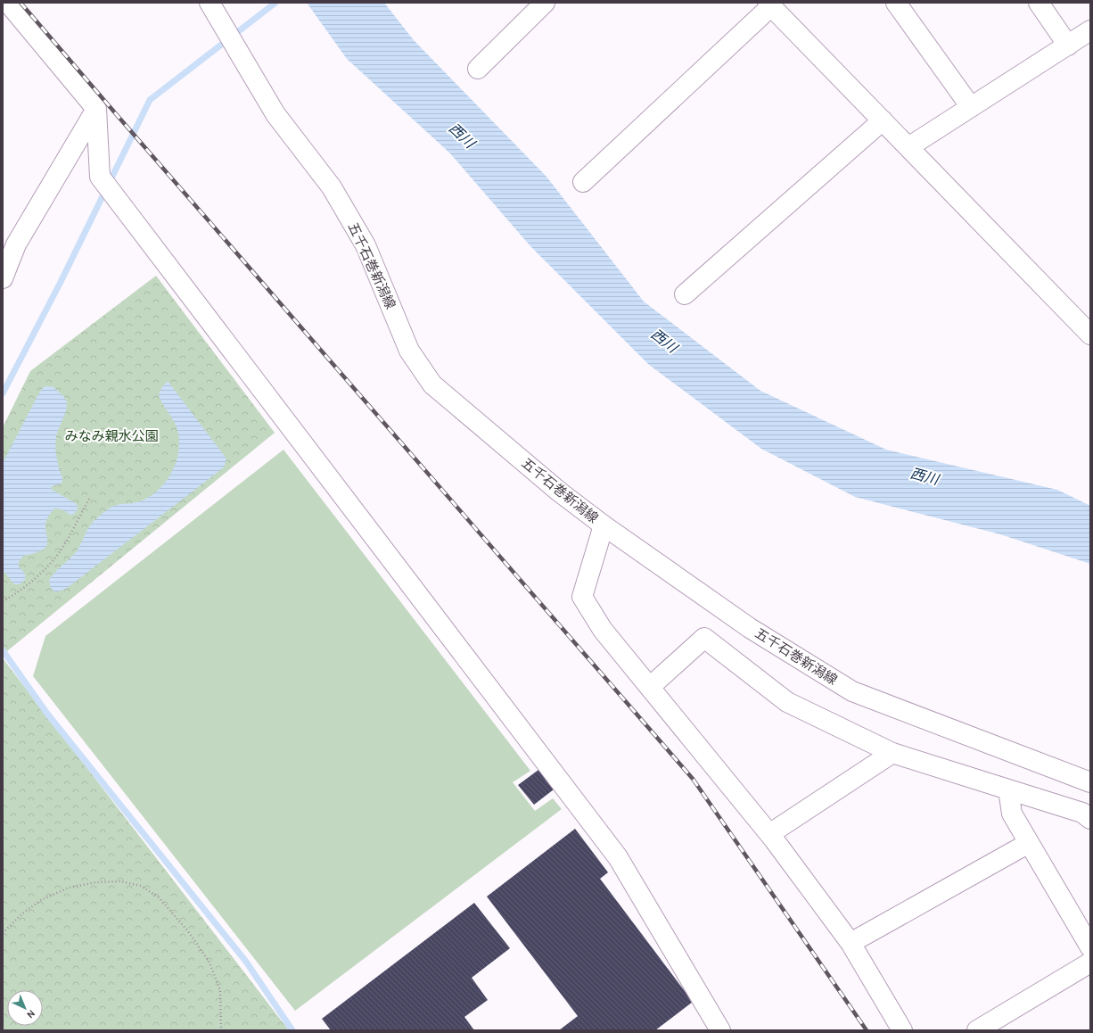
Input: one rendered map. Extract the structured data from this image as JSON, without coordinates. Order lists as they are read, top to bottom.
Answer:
{
  "streets": {
    "street": ["五千石巻新潟線"]
  },
  "water": ["西川"],
  "parks": ["みなみ親水公園"],
  "north": "bottom right"
}
